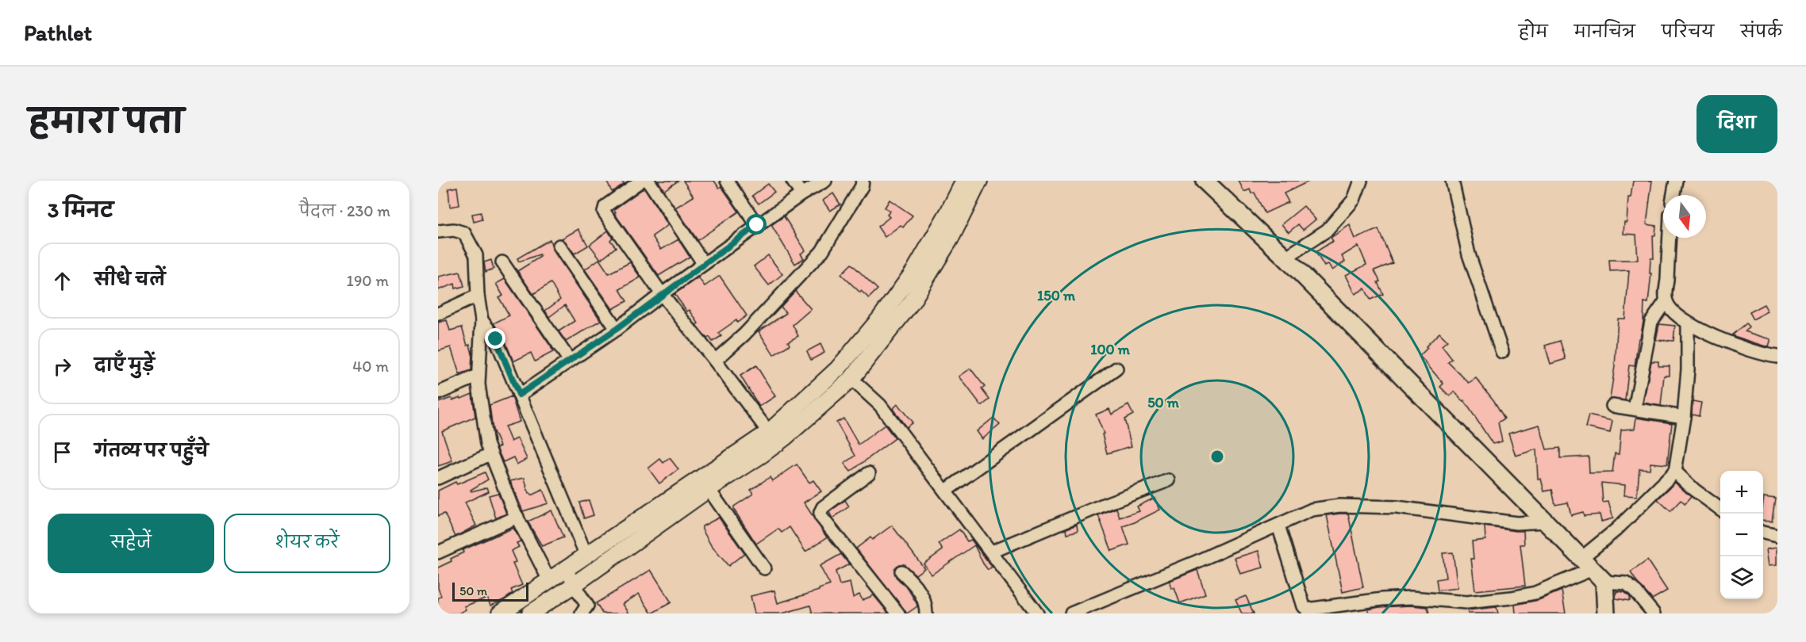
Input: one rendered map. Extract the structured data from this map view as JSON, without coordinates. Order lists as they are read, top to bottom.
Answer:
{
  "scale_bar": "50 m",
  "north": "bottom",
  "page": {
    "header": "Pathlet",
    "nav": [
      "होम",
      "मानचित्र",
      "परिचय",
      "संपर्क"
    ],
    "title": "हमारा पता",
    "buttons": [
      "दिशा",
      ["सहेजें", "शेयर करें"]
    ],
    "heading": ["3 मिनट", "पैदल · 230 m"],
    "list": [
      ["सीधे चलें", "190 m"],
      ["दाएँ मुड़ें", "40 m"],
      "गंतव्य पर पहुँचे"
    ],
    "map_buttons": ["+", "−"],
    "scale": "50 m"
  },
  "rings": ["150 m", "100 m", "50 m"]
}
